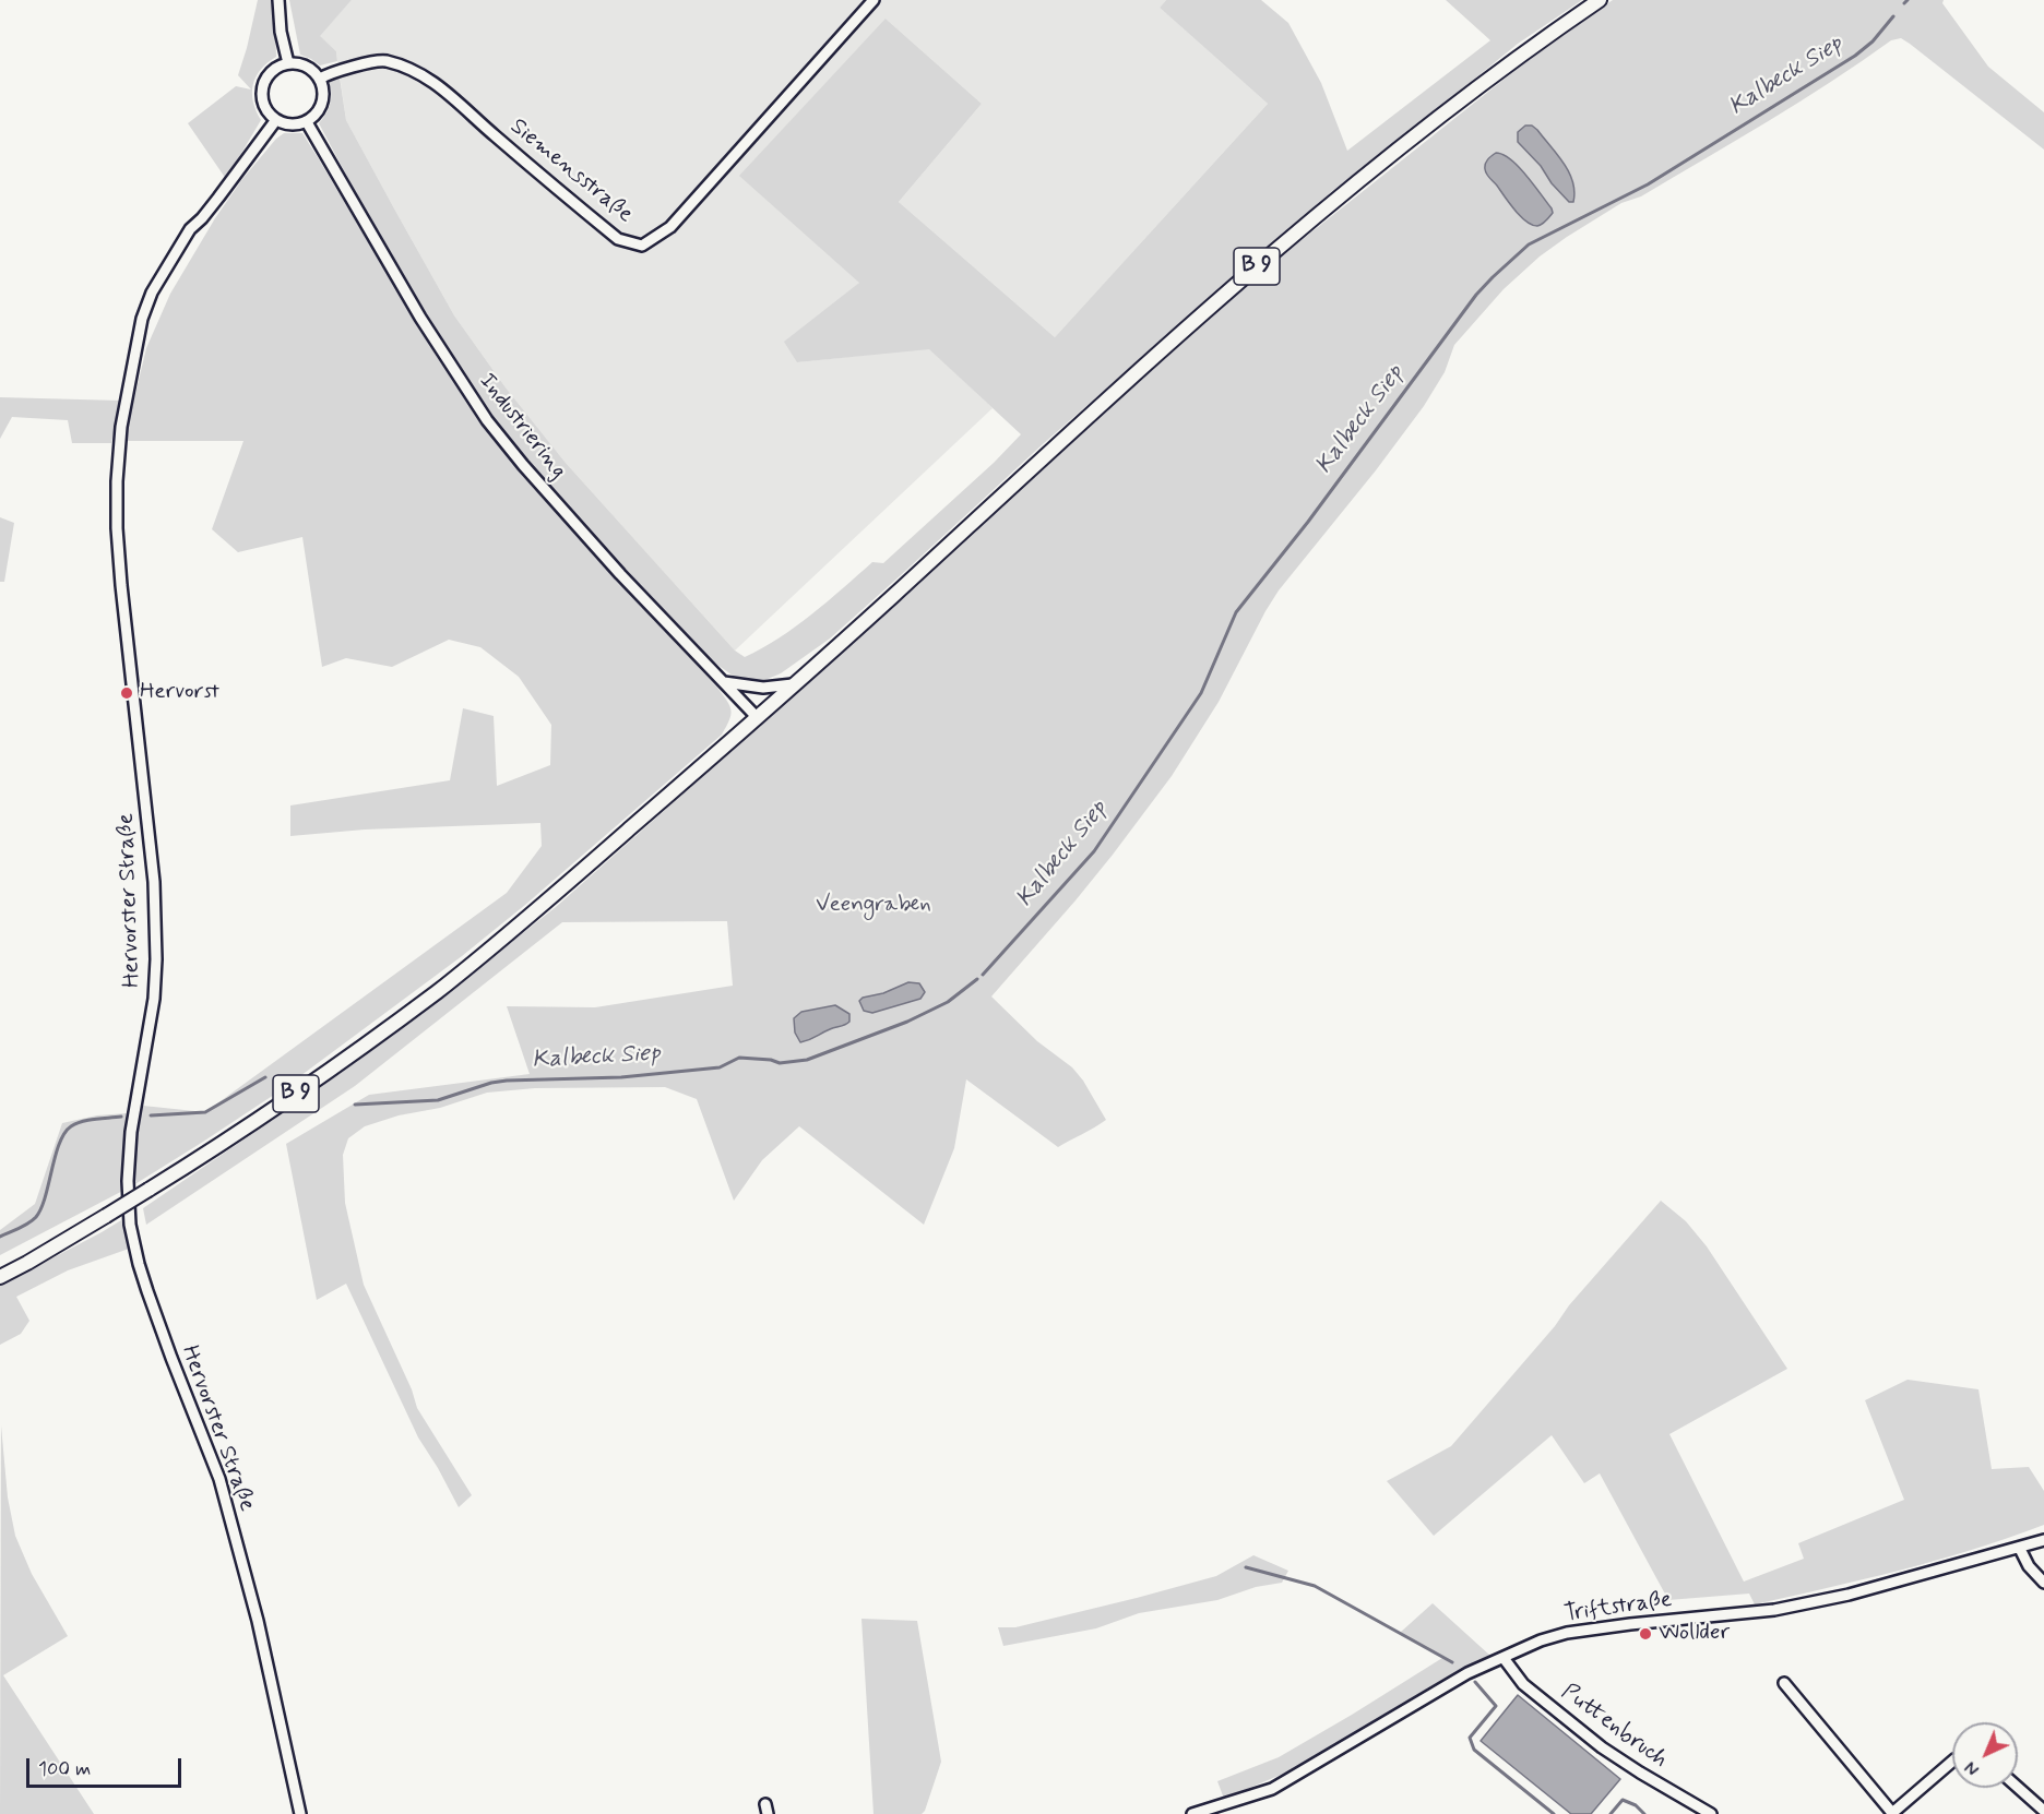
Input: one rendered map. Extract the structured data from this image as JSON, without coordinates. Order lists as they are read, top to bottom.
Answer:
{
  "streets": {
    "main road": ["B 9"],
    "street": [
      "Siemensstraße",
      "Industriering",
      "Hervorster Straße",
      "Triftstraße",
      "Puttenbruch"
    ]
  },
  "crossings": [
    ["Siemensstraße", "Industriering"],
    ["Siemensstraße", "Hervorster Straße"],
    ["B 9", "Industriering"],
    ["Industriering", "Hervorster Straße"],
    ["Triftstraße", "Puttenbruch"]
  ],
  "water": ["Kalbeck Siep"],
  "parks": ["Veengraben"],
  "places": ["Hervorst", "Wollder"],
  "scale_bar": "100 m",
  "north": "bottom left"
}
